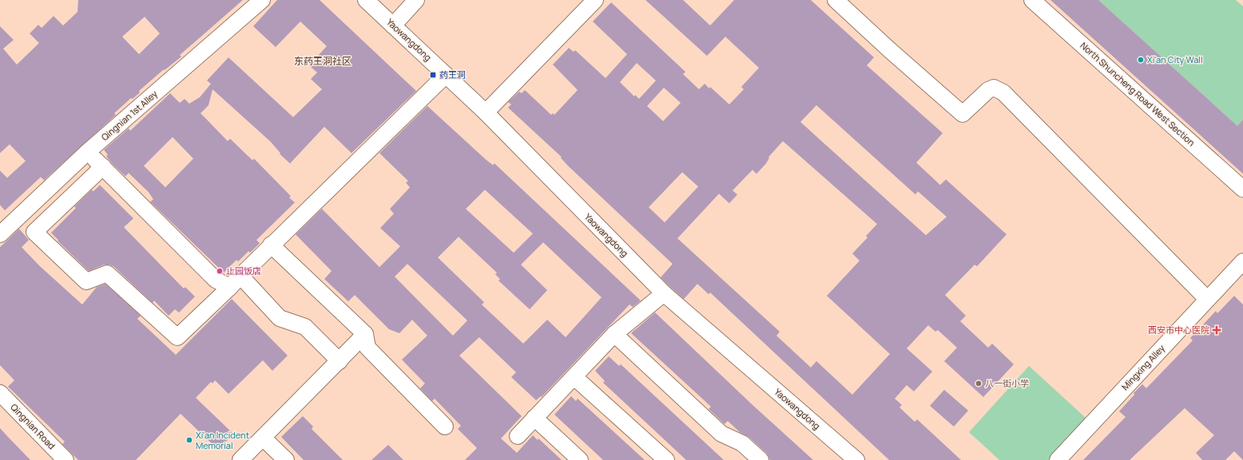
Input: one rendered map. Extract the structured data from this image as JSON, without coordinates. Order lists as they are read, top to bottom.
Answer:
{
  "streets": {
    "street": [
      "Yaowangdong",
      "North Shuncheng Road West Section",
      "Qingnian 1st Alley",
      "Mingxing Alley",
      "Qingnian Road"
    ]
  },
  "districts": ["东药王洞社区"],
  "places": {
    "other": [
      "Xi'an City Wall",
      "止园饭店",
      "八一街小学",
      "Xi'an Incident Memorial"
    ],
    "transit": ["药王洞"],
    "health": ["西安市中心医院"]
  }
}
